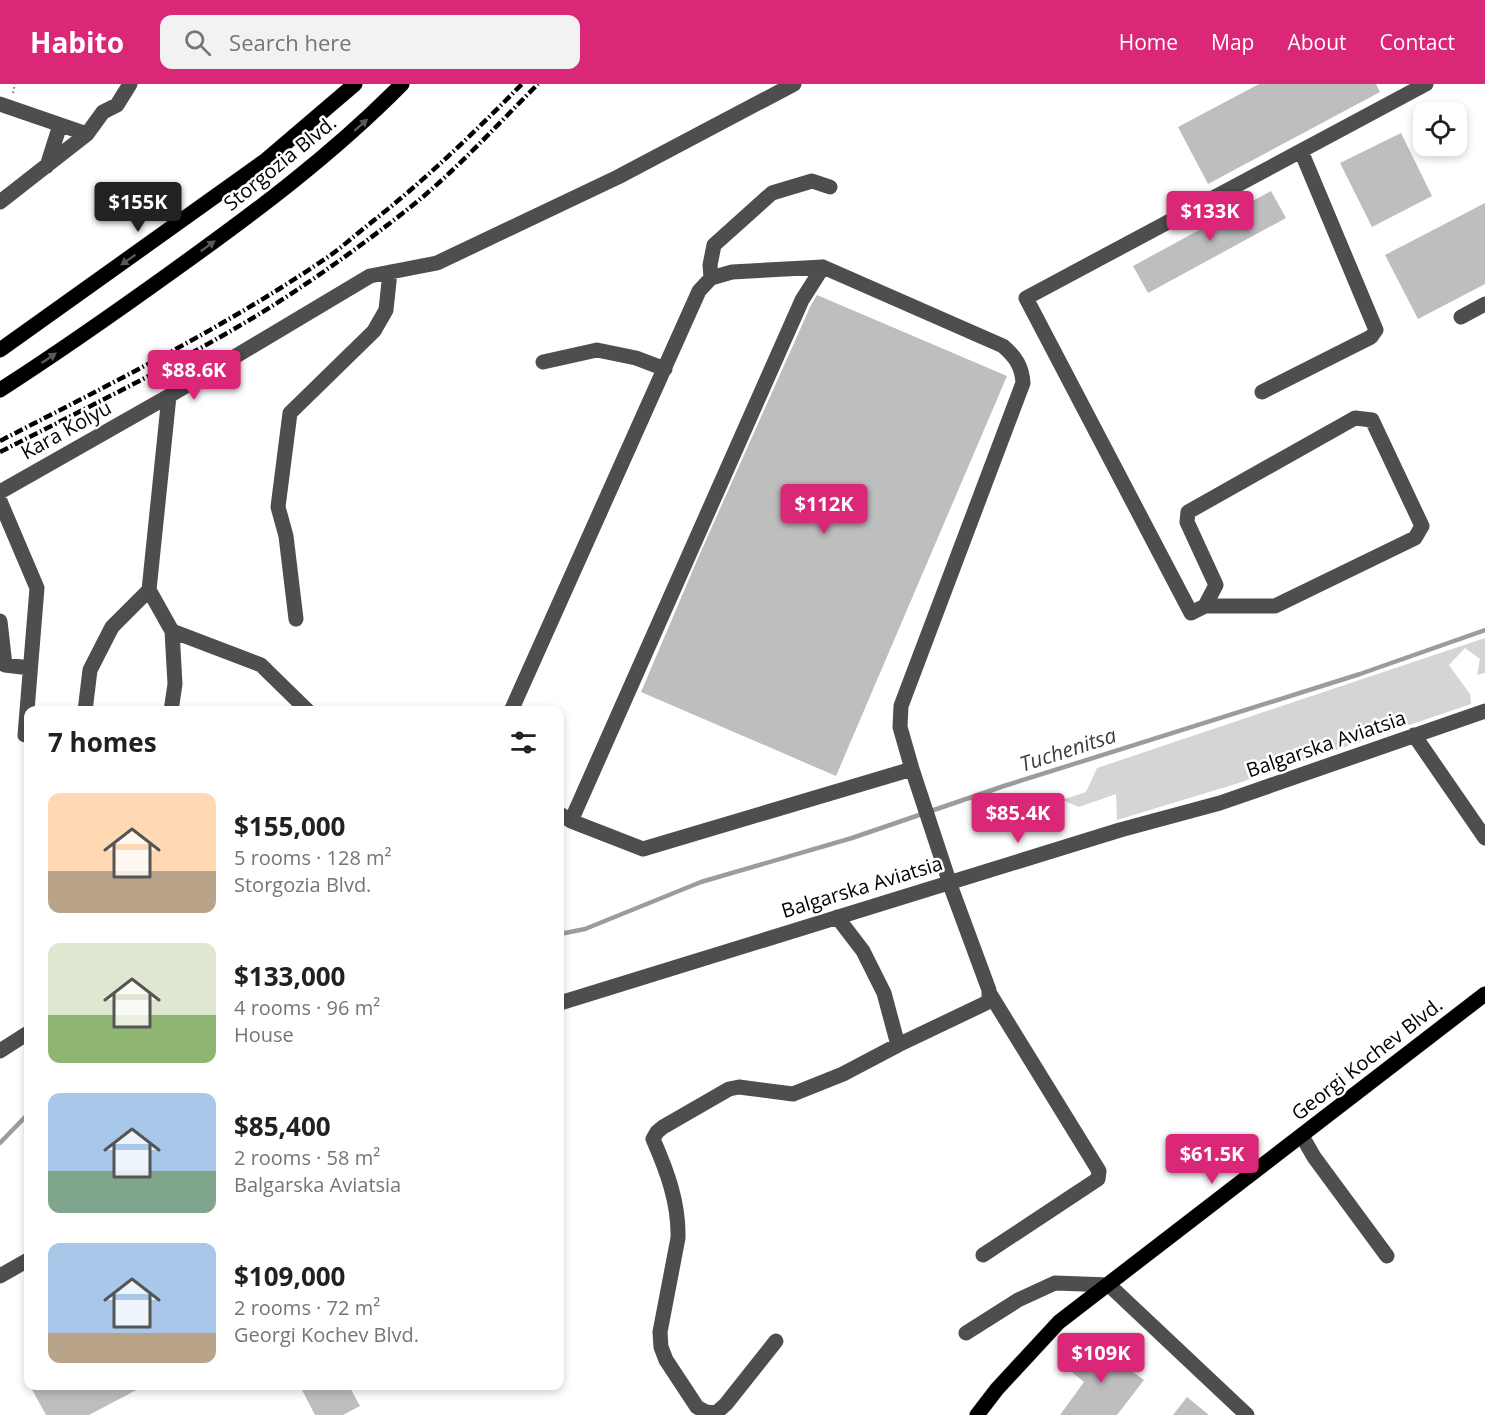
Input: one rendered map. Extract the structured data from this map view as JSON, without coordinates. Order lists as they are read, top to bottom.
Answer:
{
  "streets": {
    "main road": ["Storgozia Blvd.", "Georgi Kochev Blvd."],
    "street": ["Kara Kolyu", "Balgarska Aviatsia"]
  },
  "water": ["Tuchenitsa"],
  "page": {
    "header": "Habito",
    "search": "Search here",
    "nav": [
      "Home",
      "Map",
      "About",
      "Contact"
    ],
    "price": [
      "$155K",
      "$133K",
      "$88.6K",
      "$112K",
      "$85.4K",
      "$61.5K",
      "$109K"
    ],
    "heading": "7 homes",
    "list": [
      {
        "name": "$155,000",
        "note": "5 rooms · 128 m² · Storgozia Blvd."
      },
      {
        "name": "$133,000",
        "note": "4 rooms · 96 m² · House"
      },
      {
        "name": "$85,400",
        "note": "2 rooms · 58 m² · Balgarska Aviatsia"
      },
      {
        "name": "$109,000",
        "note": "2 rooms · 72 m² · Georgi Kochev Blvd."
      }
    ]
  }
}
